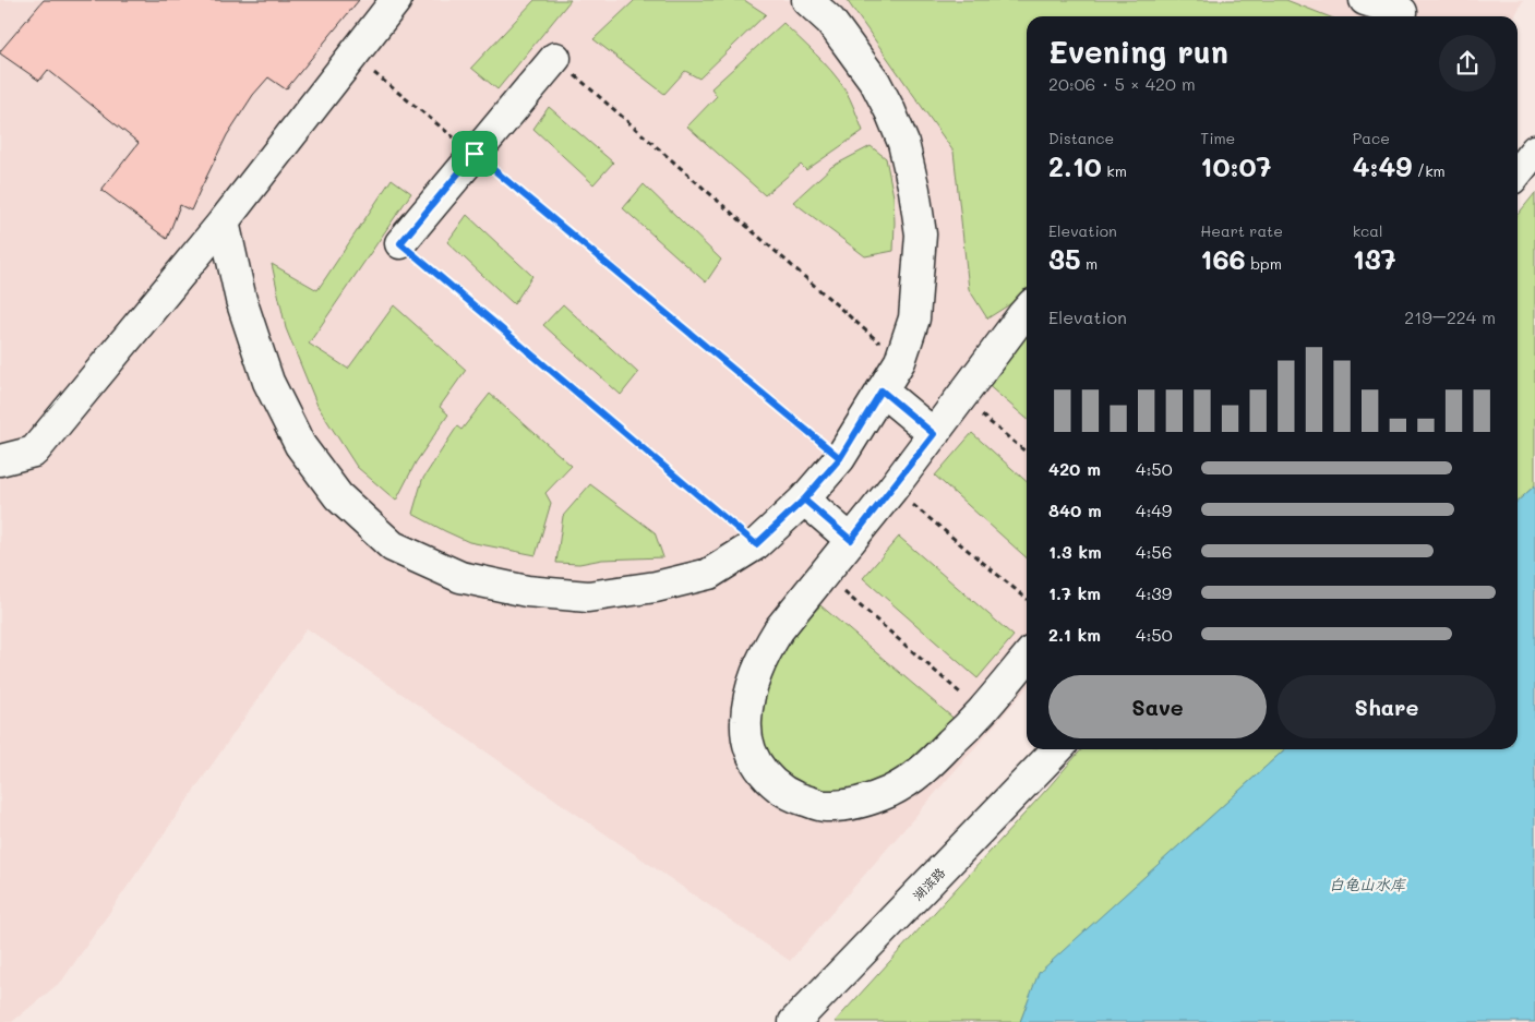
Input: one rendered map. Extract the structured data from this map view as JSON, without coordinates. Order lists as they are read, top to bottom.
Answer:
{
  "streets": {
    "street": ["湖滨路"]
  },
  "water": ["白龟山水库"],
  "page": {
    "heading": ["Evening run", "20:06 · 5 × 420 m"],
    "stats": [
      ["Distance", "2.10 km"],
      ["Time", "10:07"],
      ["Pace", "4:49 /km"],
      ["Elevation", "35 m"],
      ["Heart rate", "166 bpm"],
      ["kcal", "137"]
    ],
    "chart": ["Elevation", "219–224 m"],
    "list": [
      {
        "name": "420 m",
        "note": "4:50"
      },
      {
        "name": "840 m",
        "note": "4:49"
      },
      {
        "name": "1.3 km",
        "note": "4:56"
      },
      {
        "name": "1.7 km",
        "note": "4:39"
      },
      {
        "name": "2.1 km",
        "note": "4:50"
      }
    ],
    "buttons": ["Save", "Share"]
  }
}
